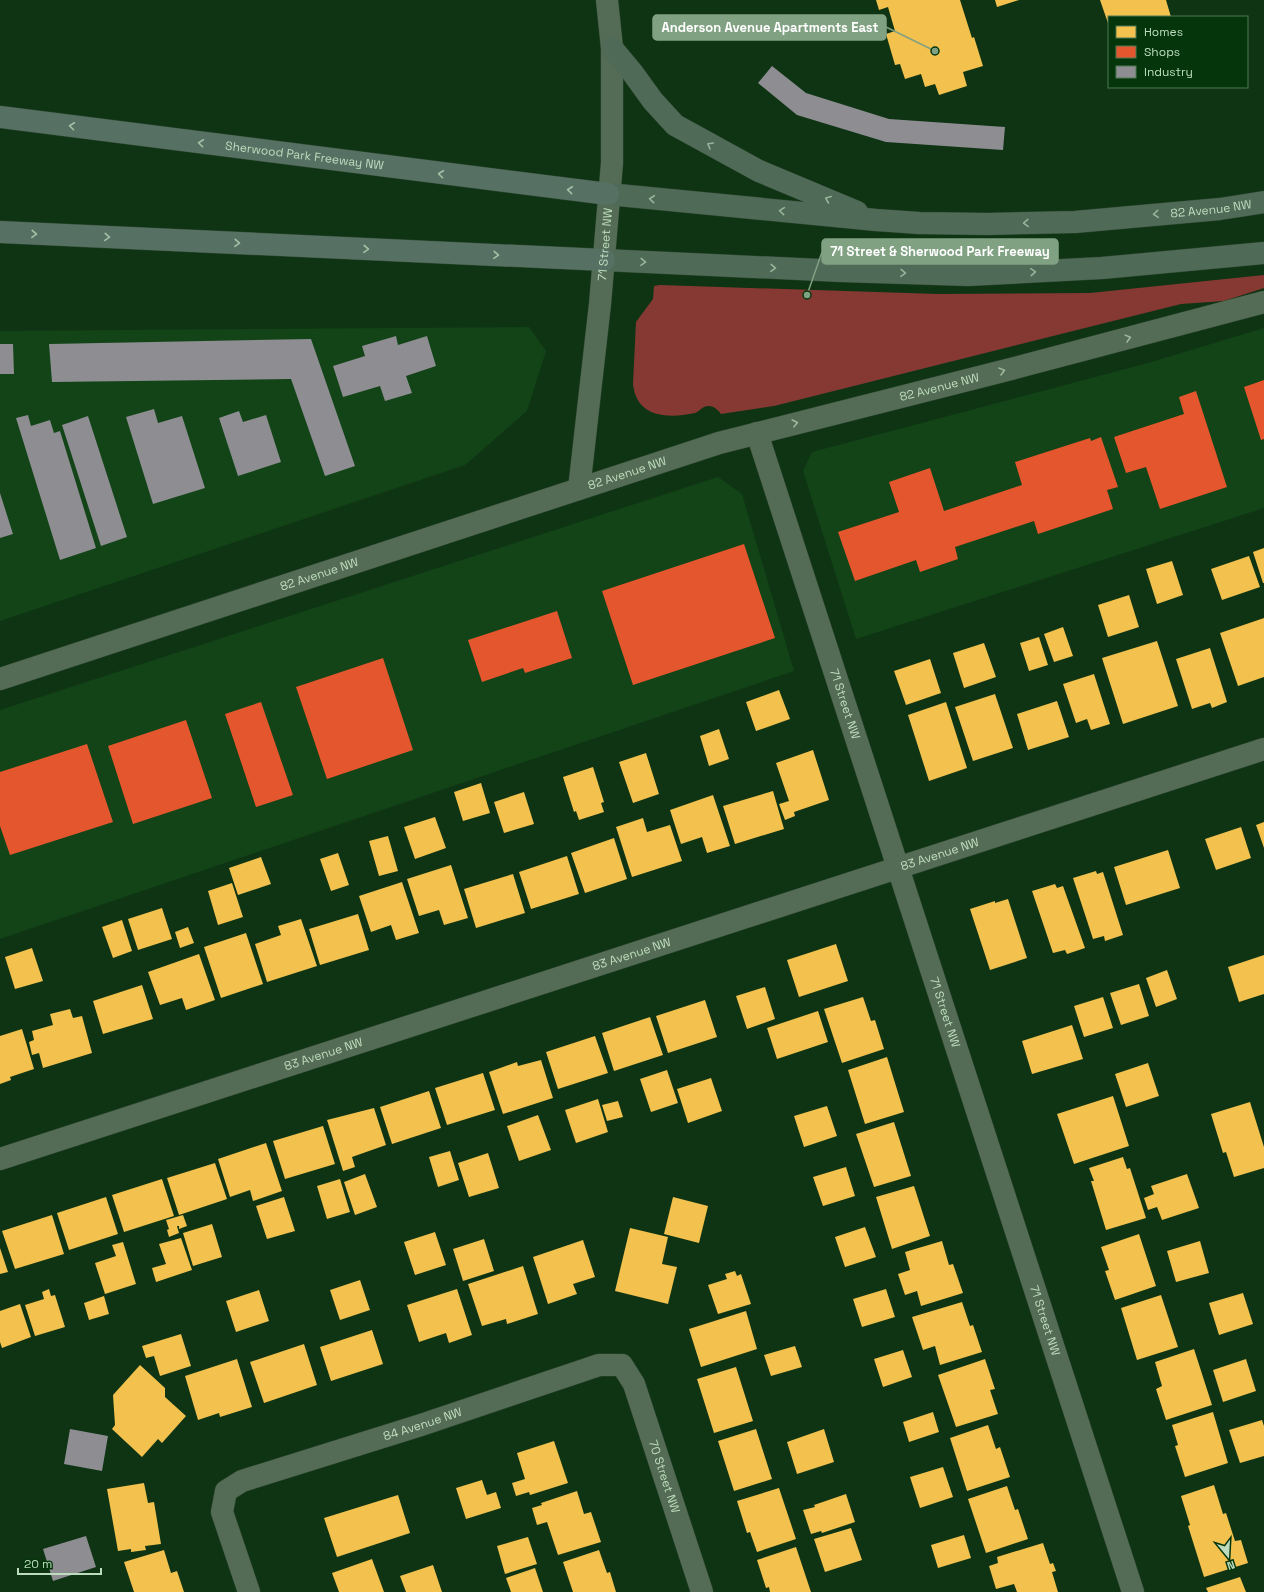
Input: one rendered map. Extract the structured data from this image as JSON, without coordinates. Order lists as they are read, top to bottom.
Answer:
{
  "streets": {
    "highway": ["Sherwood Park Freeway NW"],
    "main road": ["82 Avenue NW"],
    "street": [
      "71 Street NW",
      "83 Avenue NW",
      "84 Avenue NW",
      "70 Street NW"
    ]
  },
  "crossings": [
    ["Sherwood Park Freeway NW", "82 Avenue NW"],
    ["Sherwood Park Freeway NW", "71 Street NW"],
    ["82 Avenue NW", "71 Street NW"],
    ["71 Street NW", "83 Avenue NW"],
    ["84 Avenue NW", "70 Street NW"]
  ],
  "places": ["Anderson Avenue Apartments East", "71 Street & Sherwood Park Freeway"],
  "legend": ["Homes", "Shops", "Industry"],
  "scale_bar": "20 m",
  "north": "bottom"
}
